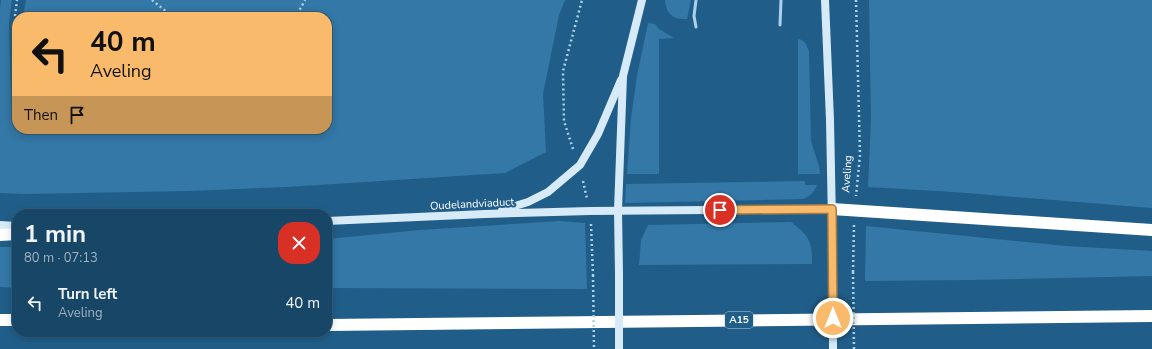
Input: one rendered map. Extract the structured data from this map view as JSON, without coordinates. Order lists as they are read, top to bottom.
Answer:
{
  "streets": {
    "highway": ["A15"],
    "main road": ["Aveling", "Oudelandviaduct"]
  },
  "page": {
    "turn": ["40 m", "Aveling"],
    "then": "Then",
    "heading": ["1 min", "80 m · 07:13"],
    "list": [
      {
        "name": "Turn left",
        "note": "Aveling",
        "value": "40 m"
      }
    ]
  }
}
